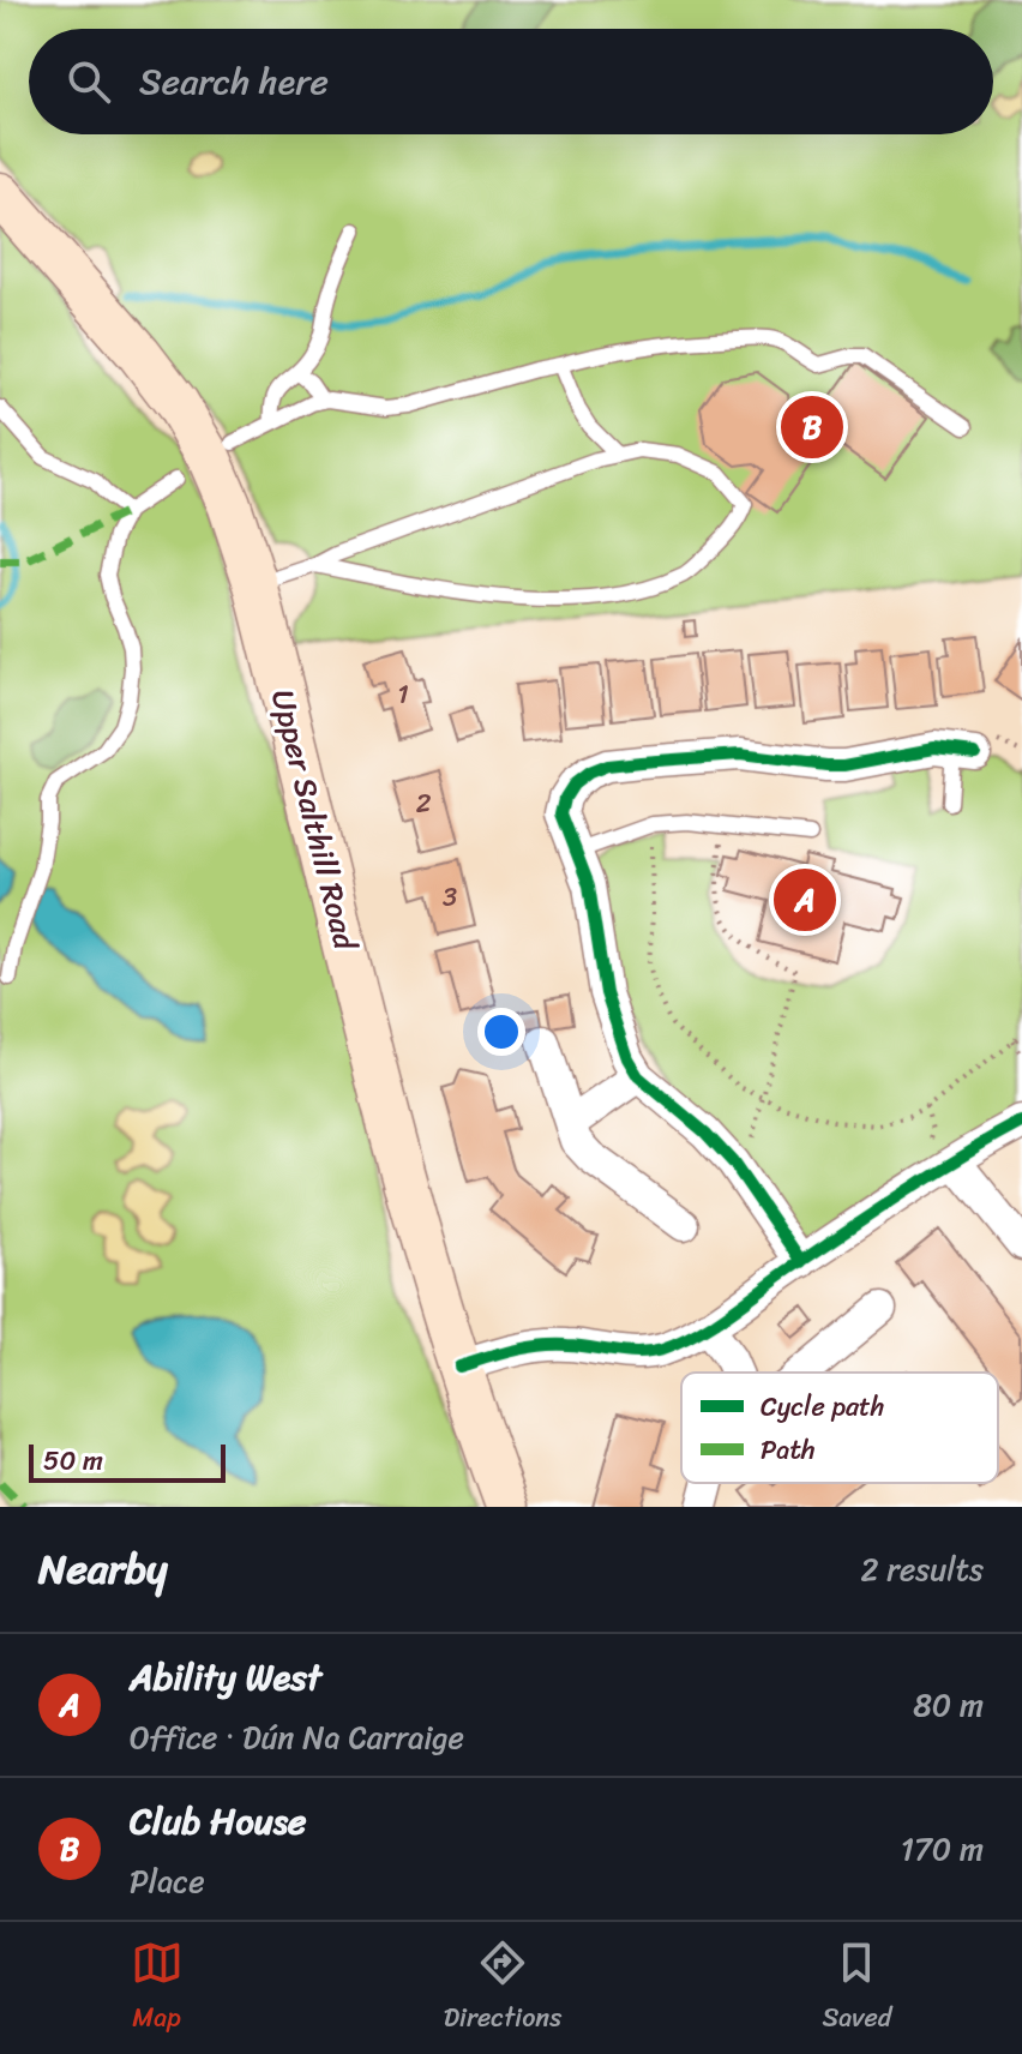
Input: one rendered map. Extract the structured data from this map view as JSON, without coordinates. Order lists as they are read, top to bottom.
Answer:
{
  "streets": {
    "main road": ["Upper Salthill Road"]
  },
  "house_numbers": ["1", "2", "3"],
  "legend": ["Cycle path", "Path"],
  "scale_bar": "50 m",
  "page": {
    "search": "Search here",
    "pins": ["B", "A"],
    "scale": "50 m",
    "heading": ["Nearby", "2 results"],
    "list": [
      {
        "mark": "A",
        "name": "Ability West",
        "note": "Office · Dún Na Carraige",
        "value": "80 m"
      },
      {
        "mark": "B",
        "name": "Club House",
        "note": "Place",
        "value": "170 m"
      }
    ],
    "nav": ["Map", "Directions", "Saved"]
  }
}
